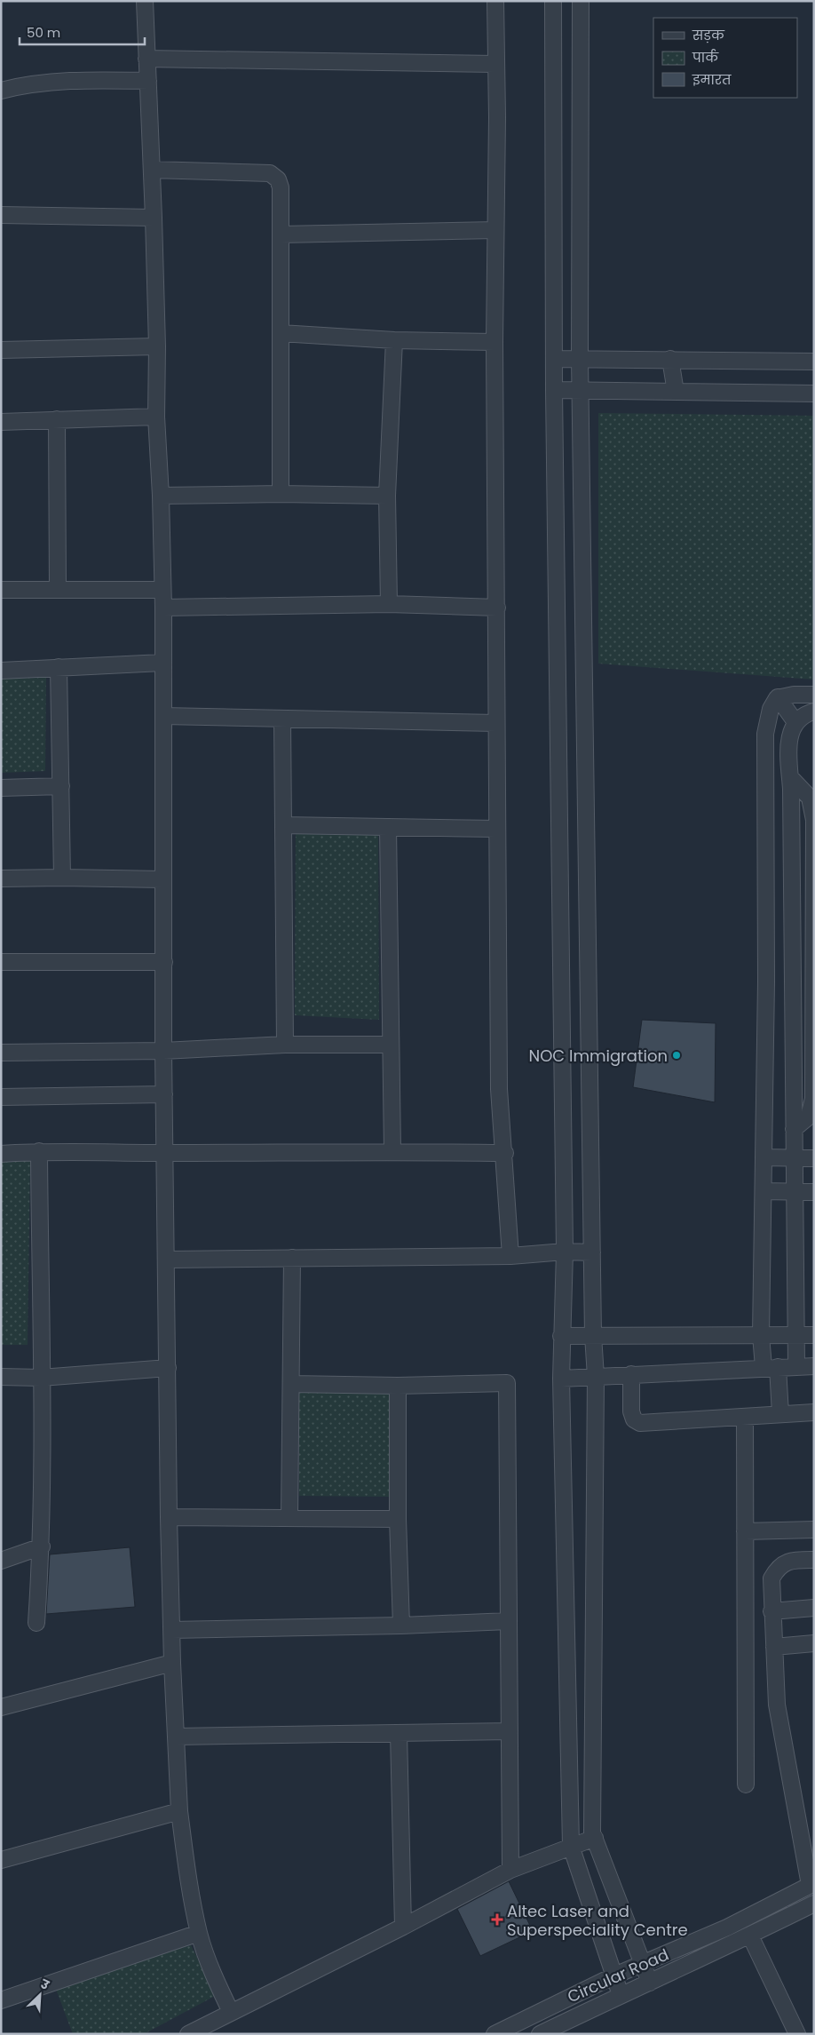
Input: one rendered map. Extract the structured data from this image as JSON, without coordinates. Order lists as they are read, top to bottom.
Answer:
{
  "streets": {
    "street": ["Circular Road"]
  },
  "places": {
    "other": ["NOC Immigration"],
    "health": ["Altec Laser and Superspeciality Centre"]
  },
  "legend": ["सड़क", "पार्क", "इमारत"],
  "scale_bar": "50 m",
  "north": "top right"
}
